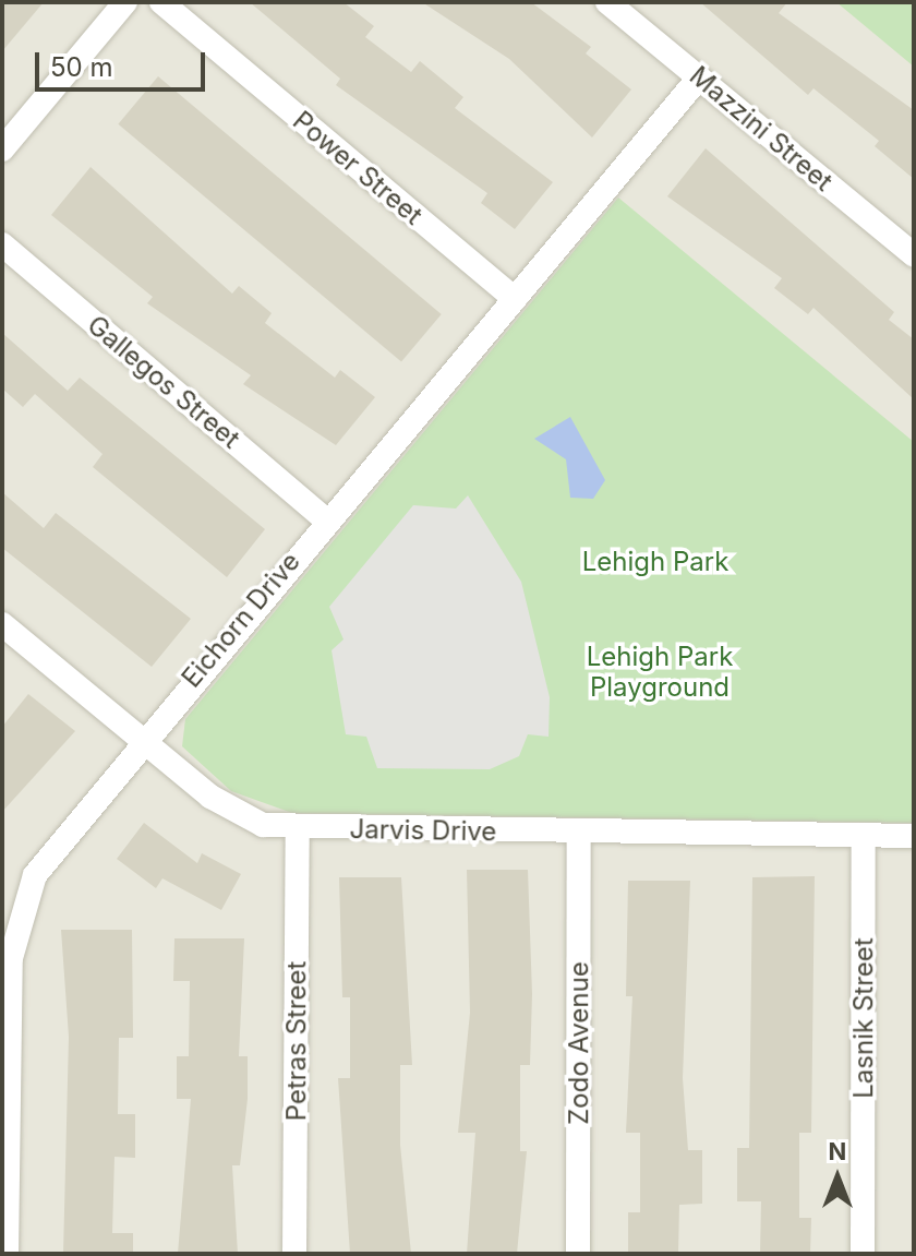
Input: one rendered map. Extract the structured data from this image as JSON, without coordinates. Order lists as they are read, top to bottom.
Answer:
{
  "streets": {
    "street": [
      "Mazzini Street",
      "Power Street",
      "Gallegos Street",
      "Eichorn Drive",
      "Jarvis Drive",
      "Lasnik Street",
      "Petras Street",
      "Zodo Avenue"
    ]
  },
  "crossings": [
    ["Mazzini Street", "Eichorn Drive"],
    ["Power Street", "Eichorn Drive"],
    ["Gallegos Street", "Eichorn Drive"],
    ["Eichorn Drive", "Jarvis Drive"],
    ["Jarvis Drive", "Lasnik Street"],
    ["Jarvis Drive", "Petras Street"],
    ["Jarvis Drive", "Zodo Avenue"]
  ],
  "parks": ["Lehigh Park", "Lehigh Park Playground"],
  "scale_bar": "50 m",
  "north": "top"
}
